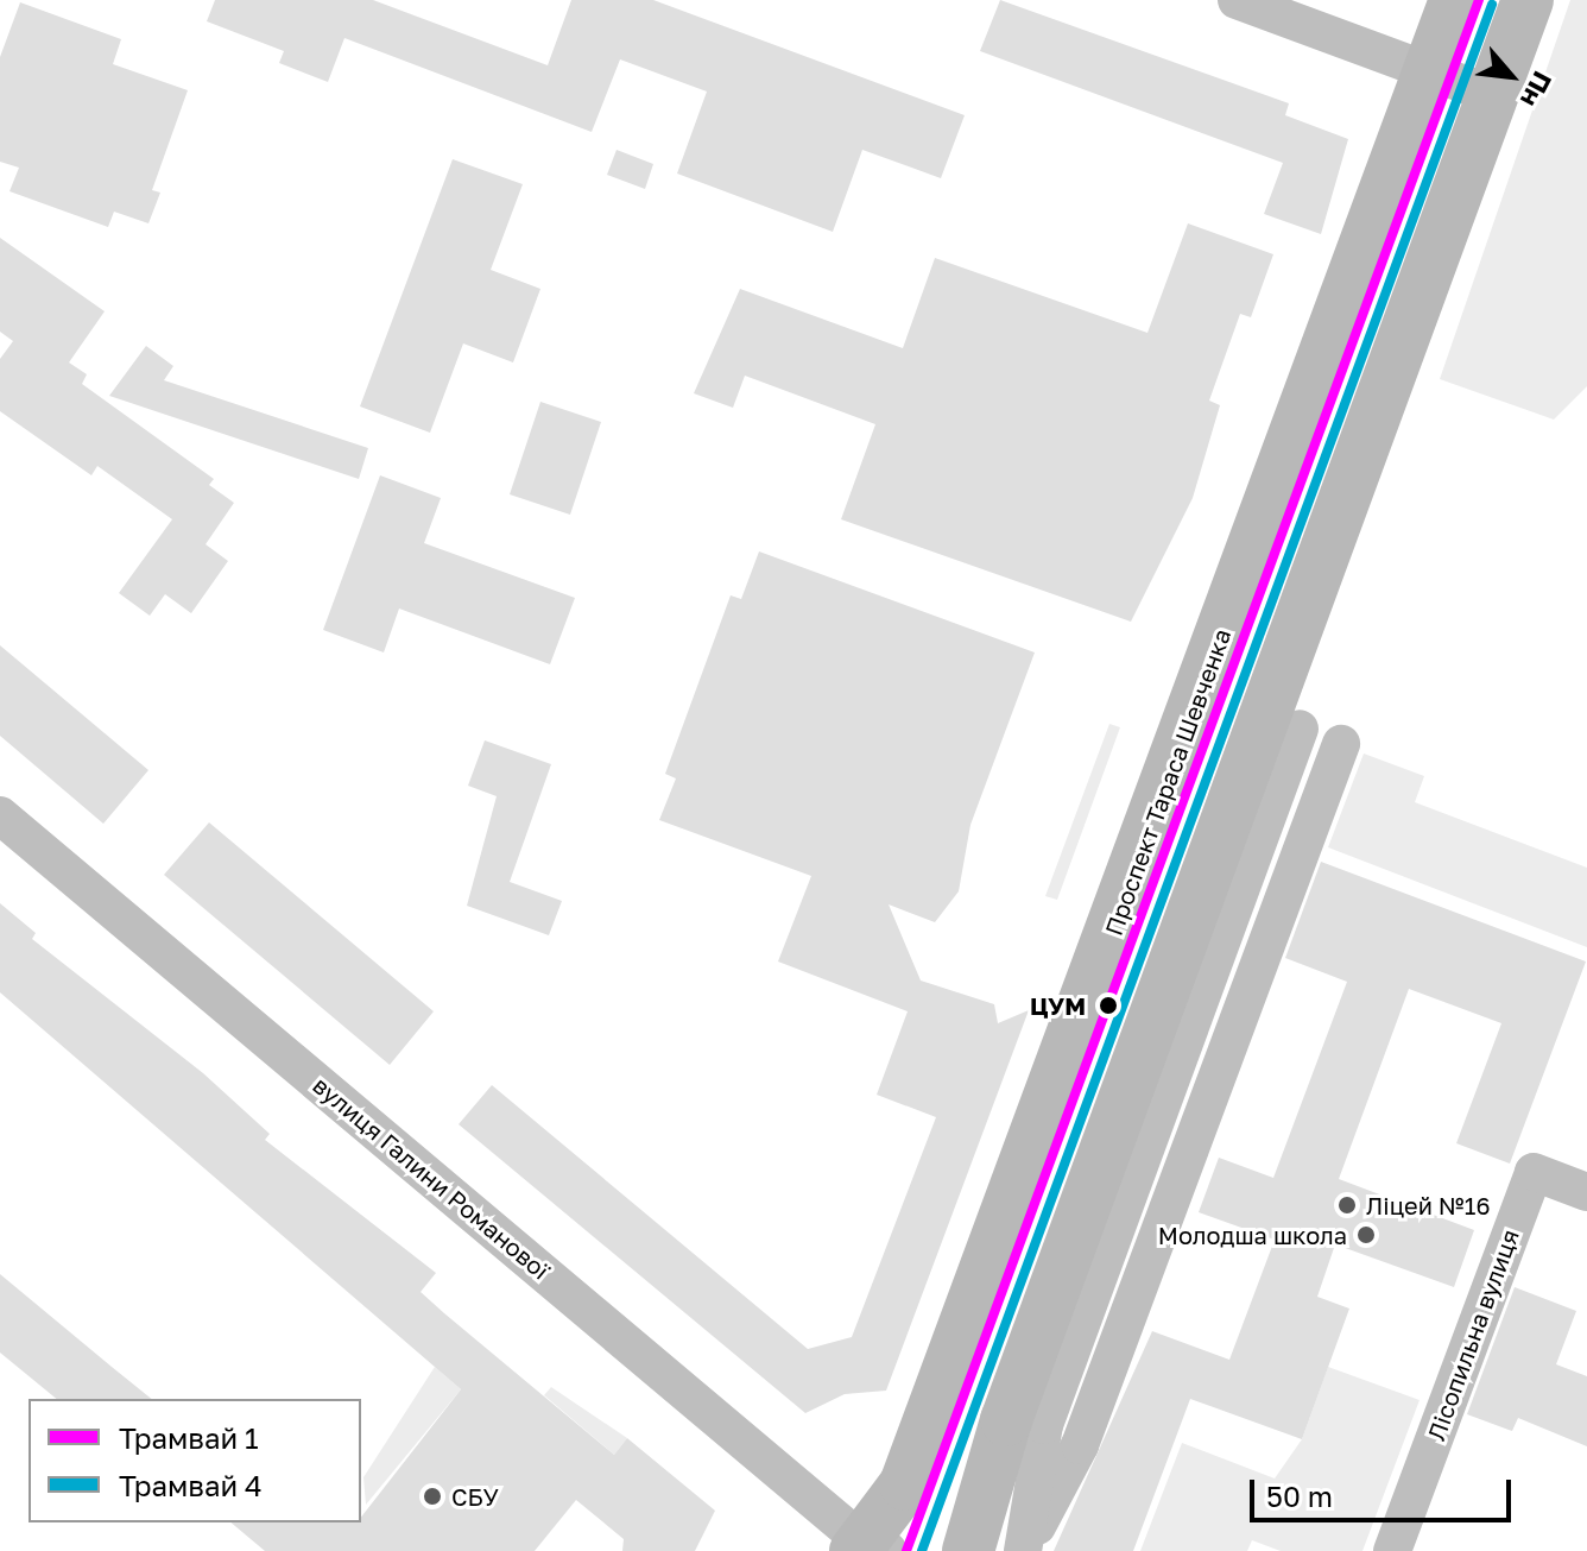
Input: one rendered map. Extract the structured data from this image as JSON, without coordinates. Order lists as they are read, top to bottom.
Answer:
{
  "streets": {
    "main road": ["Проспект Тараса Шевченка"],
    "street": ["вулиця Галини Романової", "Лісопильна вулиця"]
  },
  "crossings": [
    ["Проспект Тараса Шевченка", "вулиця Галини Романової"]
  ],
  "places": [
    "ЦУМ",
    "Ліцей №16",
    "Молодша школа",
    "СБУ"
  ],
  "lines": ["tram line 1", "tram line 4"],
  "legend": ["Трамвай 1", "Трамвай 4"],
  "scale_bar": "50 m",
  "north": "bottom right"
}
